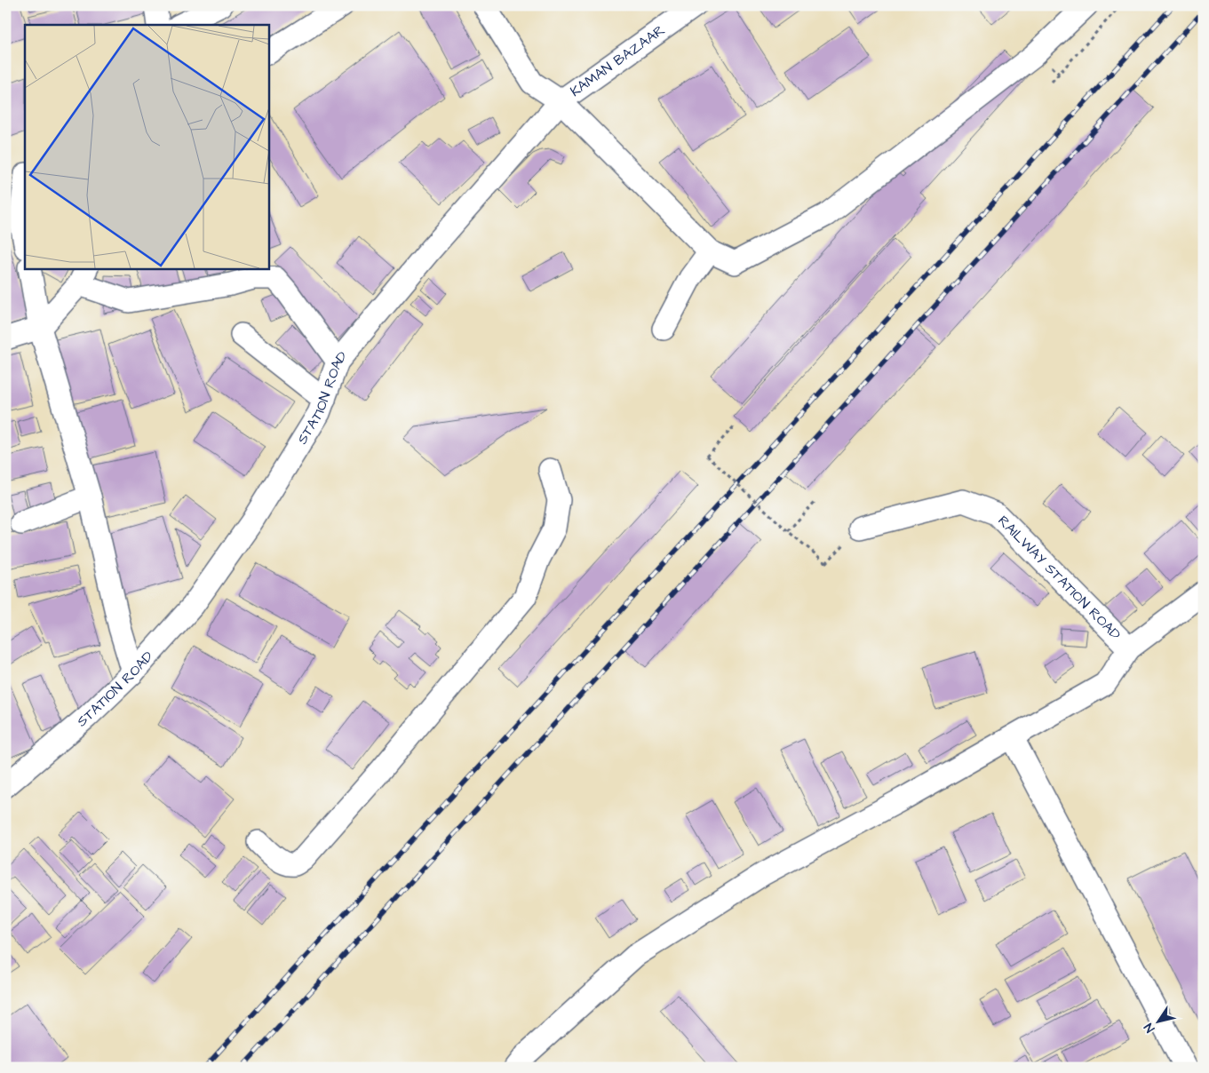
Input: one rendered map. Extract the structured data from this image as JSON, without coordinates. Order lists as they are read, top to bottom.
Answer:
{
  "streets": {
    "street": ["KAMAN BAZAAR", "STATION ROAD", "RAILWAY STATION ROAD"]
  },
  "crossings": [
    ["KAMAN BAZAAR", "STATION ROAD"]
  ],
  "north": "bottom left"
}
